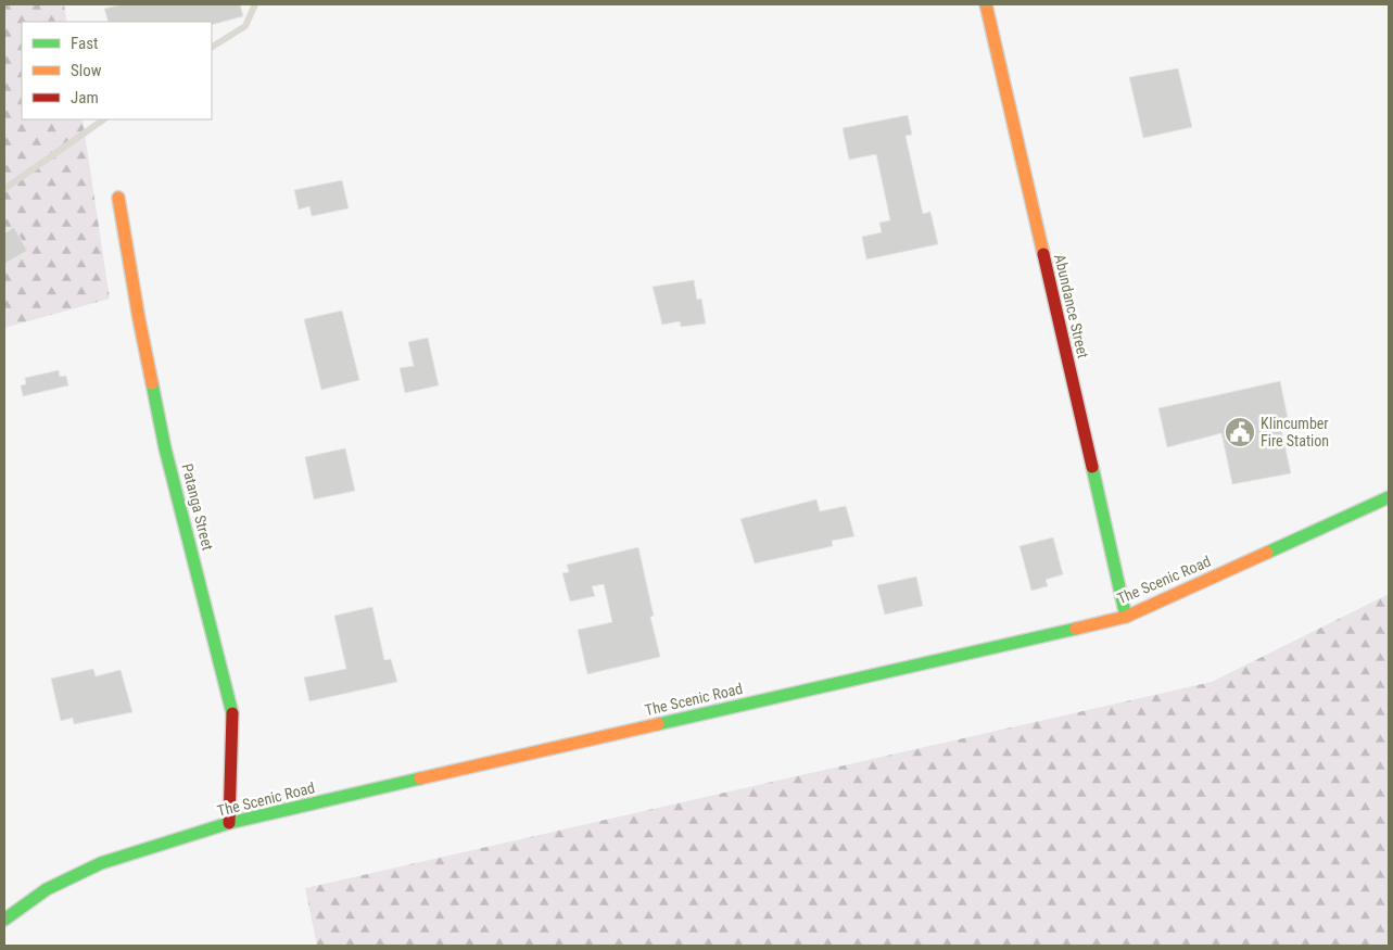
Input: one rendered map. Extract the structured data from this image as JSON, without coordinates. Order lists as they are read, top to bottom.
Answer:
{
  "streets": {
    "main road": ["Abundance Street", "Patanga Street", "The Scenic Road"]
  },
  "crossings": [
    ["Abundance Street", "The Scenic Road"],
    ["Patanga Street", "The Scenic Road"]
  ],
  "places": {
    "public building": ["KIincumber Fire Station"]
  },
  "legend": ["Fast", "Slow", "Jam"]
}
